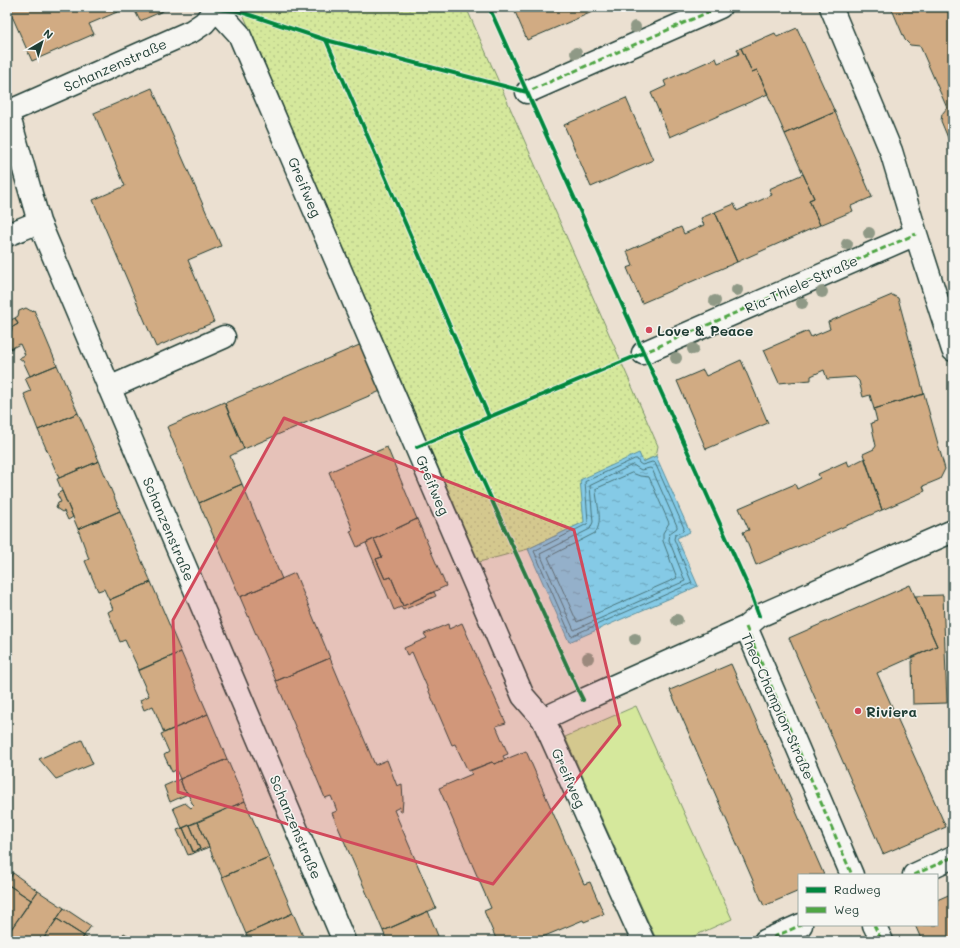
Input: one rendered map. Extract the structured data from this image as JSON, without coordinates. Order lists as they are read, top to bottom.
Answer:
{
  "streets": {
    "street": [
      "Schanzenstraße",
      "Greifweg",
      "Ria-Thiele-Straße",
      "Theo-Champion-Straße"
    ]
  },
  "crossings": [
    ["Schanzenstraße", "Greifweg"],
    ["Greifweg", "Theo-Champion-Straße"]
  ],
  "places": ["Love & Peace", "Riviera"],
  "legend": ["Radweg", "Weg"],
  "north": "top right"
}
